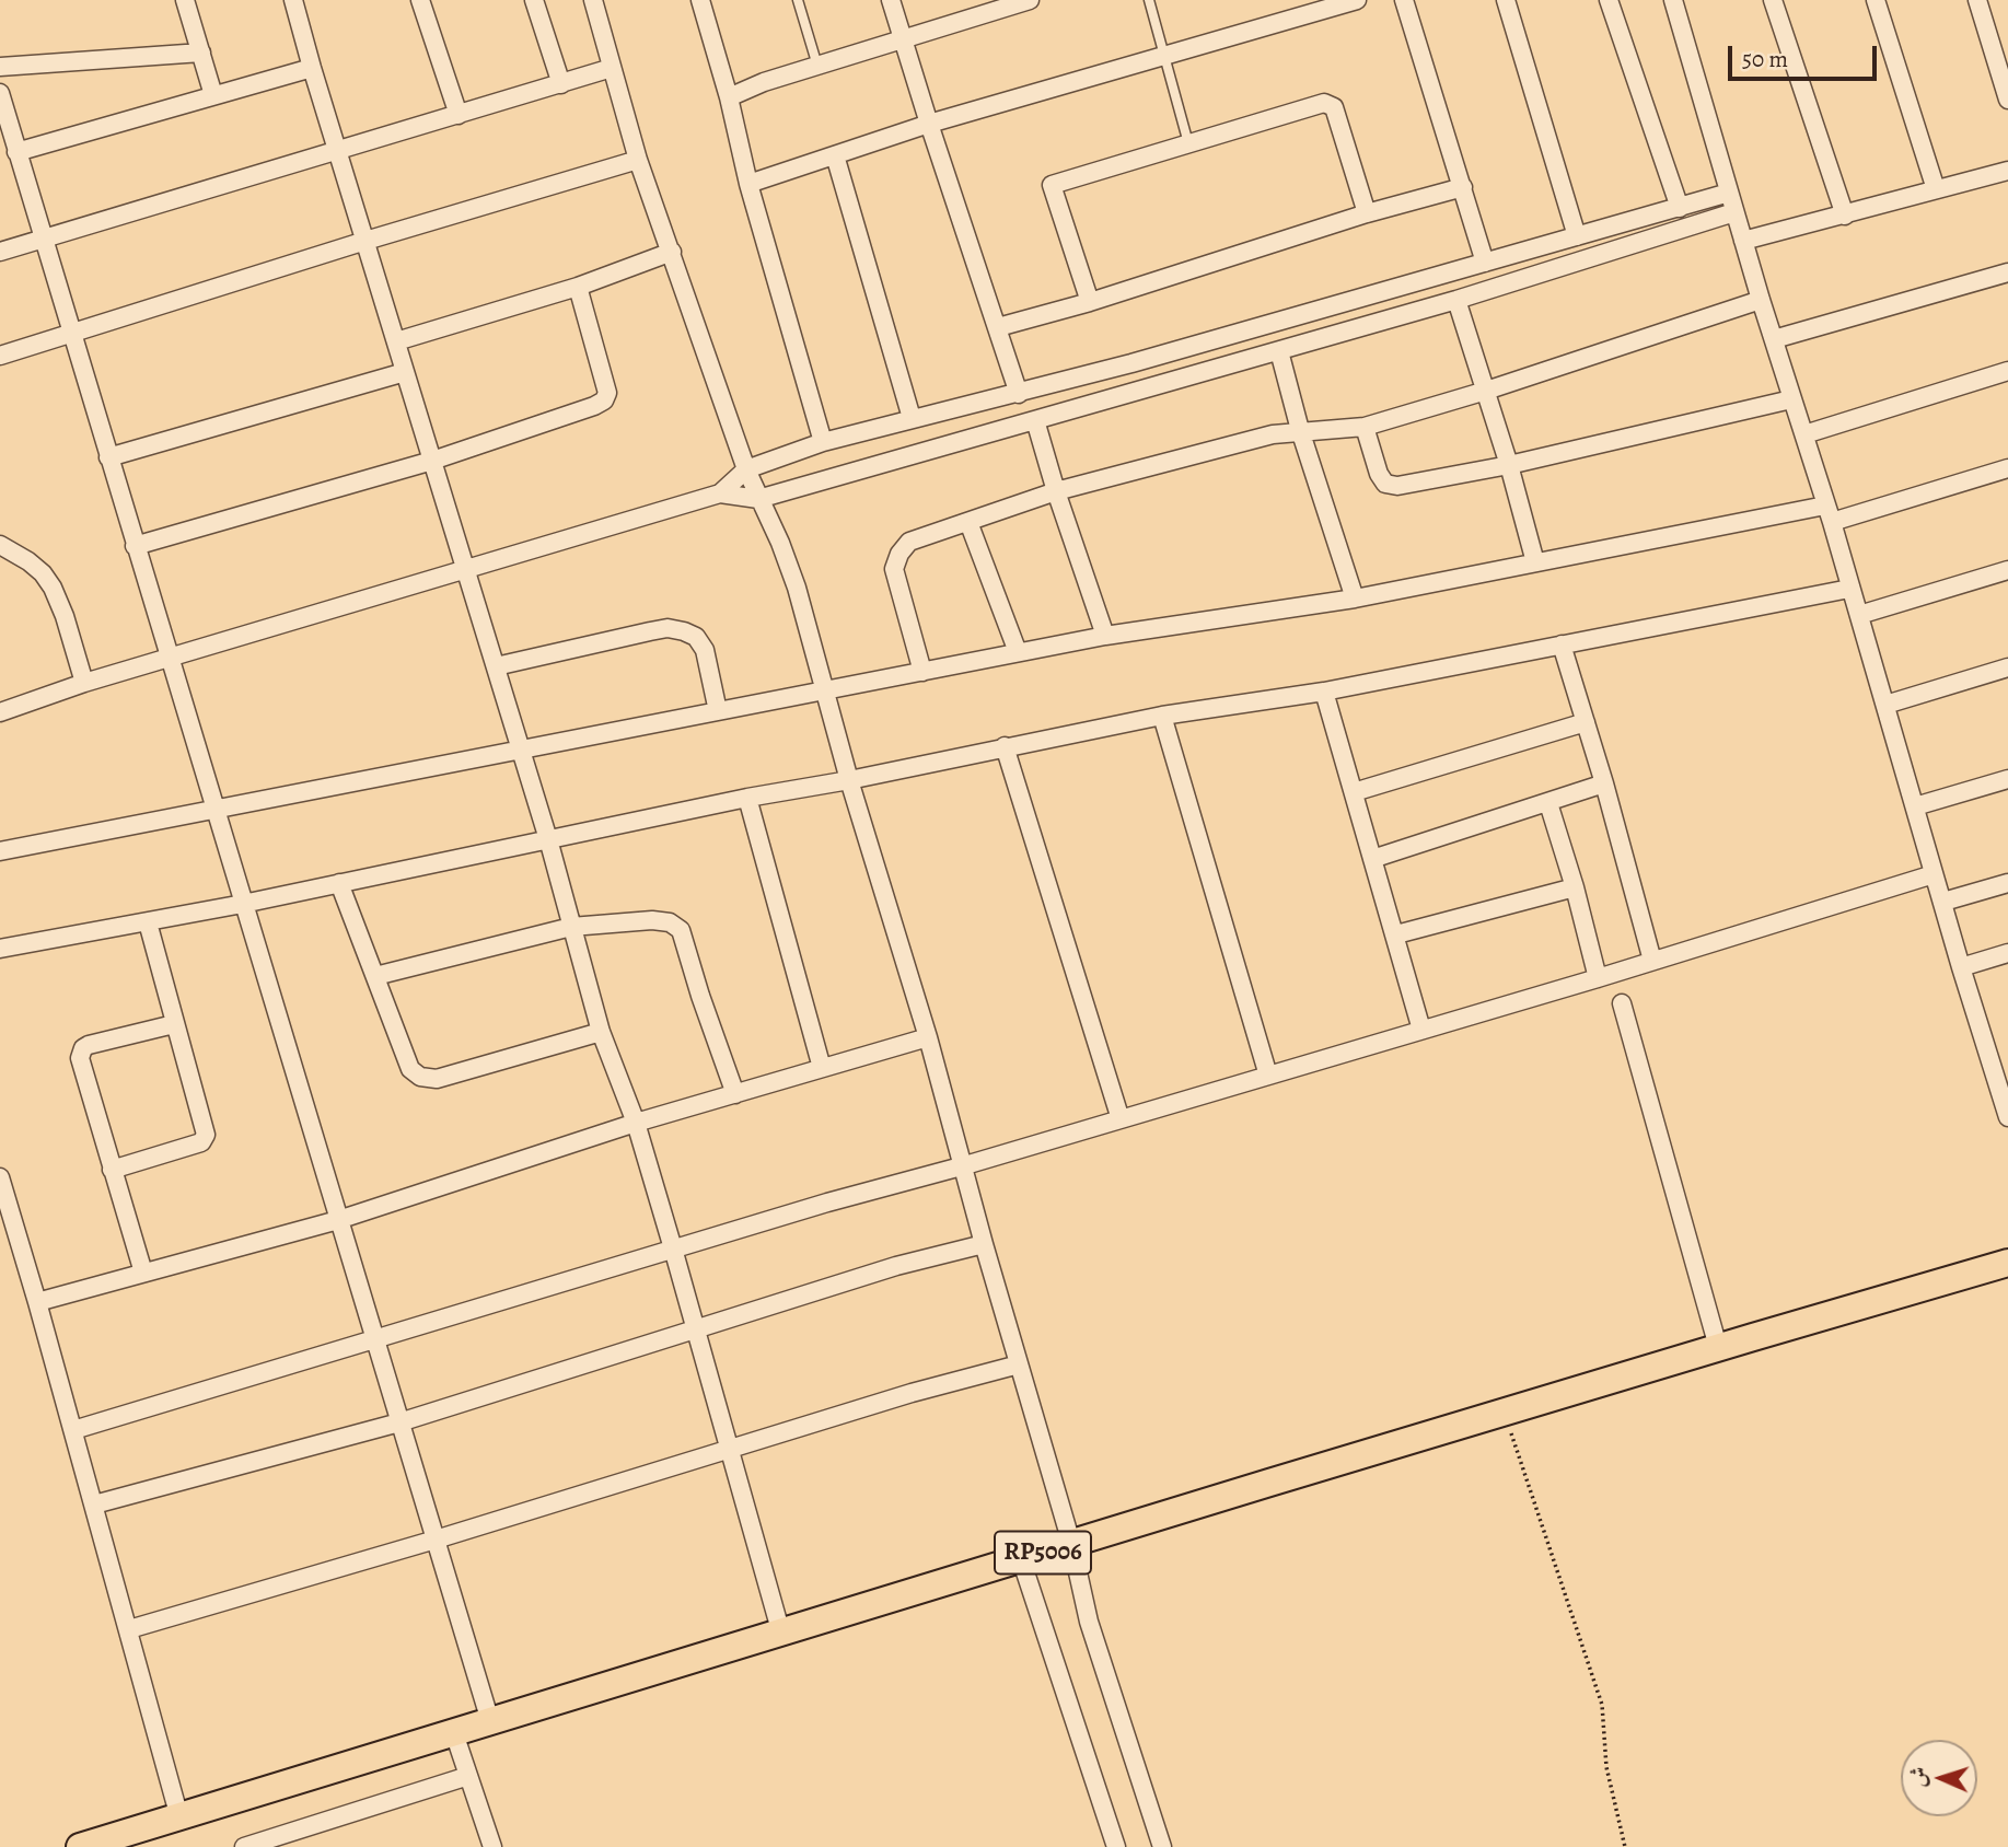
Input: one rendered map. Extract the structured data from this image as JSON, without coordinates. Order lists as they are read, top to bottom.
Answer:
{
  "streets": {
    "main road": ["RP5006"]
  },
  "scale_bar": "50 m",
  "north": "left"
}
